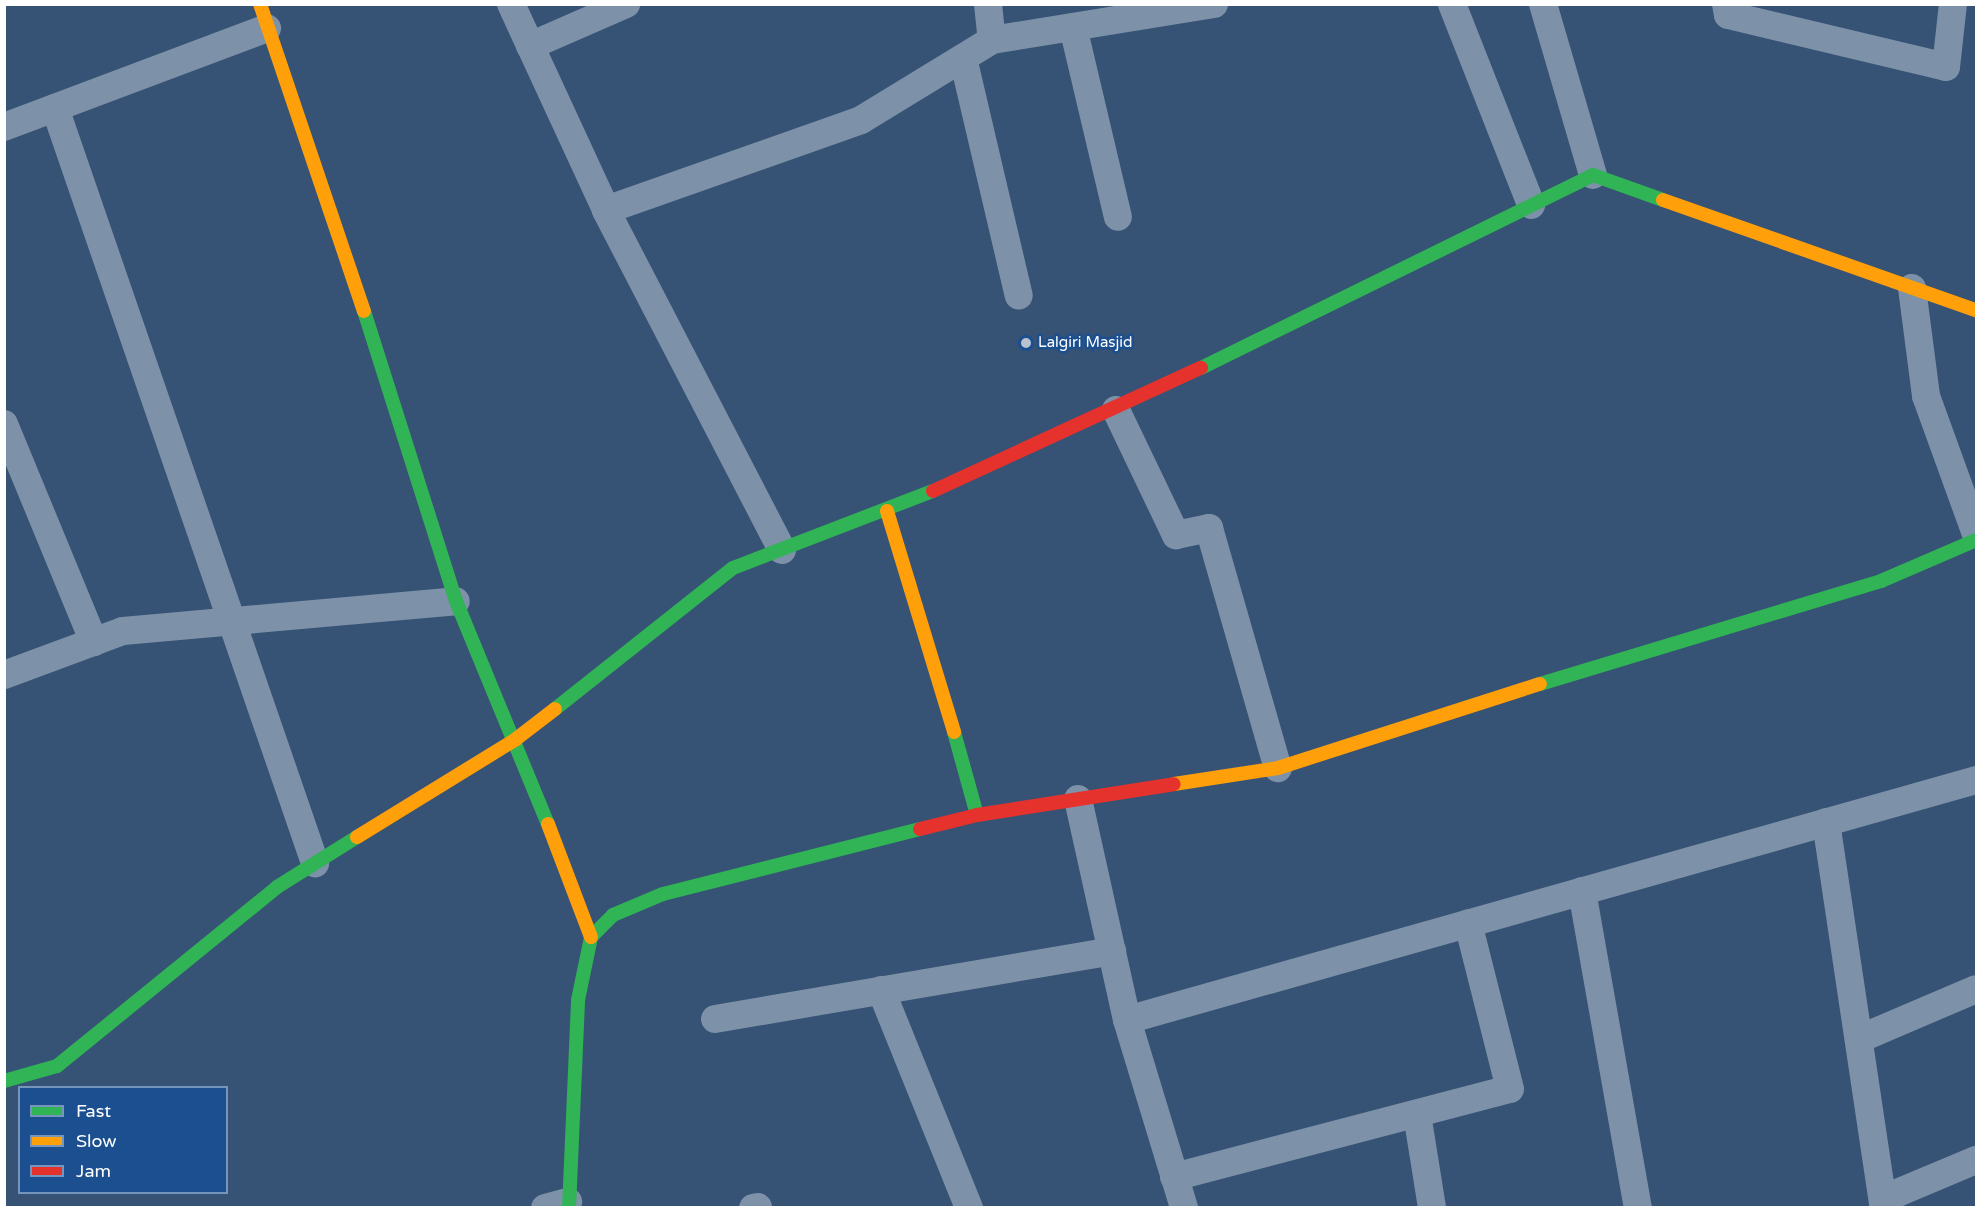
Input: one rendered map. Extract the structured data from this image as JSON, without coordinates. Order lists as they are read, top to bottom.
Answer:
{
  "places": ["Lalgiri Masjid"],
  "legend": ["Fast", "Slow", "Jam"]
}
